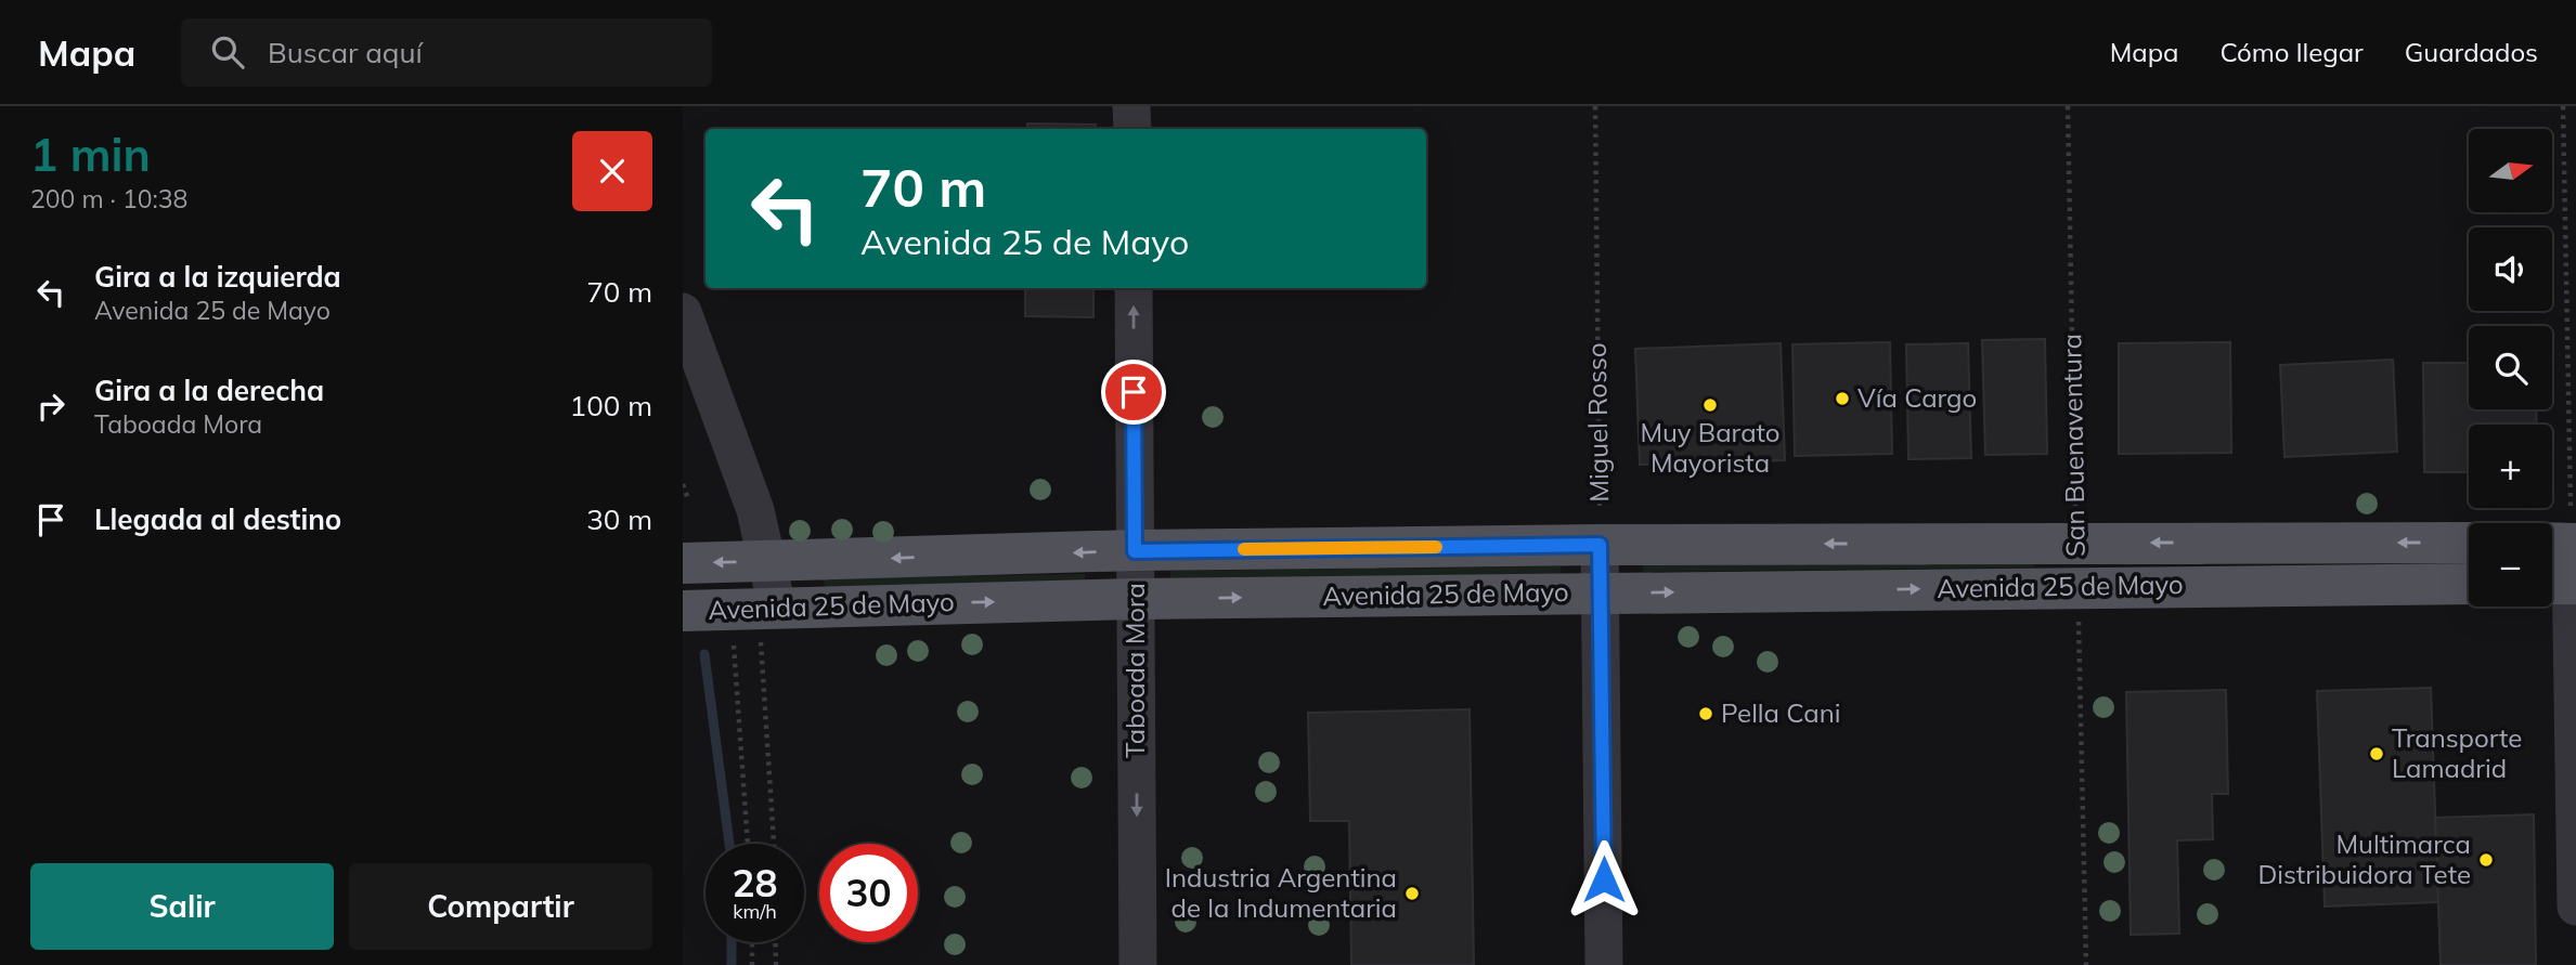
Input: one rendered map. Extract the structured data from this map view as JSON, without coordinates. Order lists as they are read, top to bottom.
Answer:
{
  "streets": {
    "main road": ["Avenida 25 de Mayo"],
    "street": ["San Buenaventura", "Taboada Mora"],
    "path": ["Miguel Rosso"]
  },
  "crossings": [
    ["Miguel Rosso", "Avenida 25 de Mayo"],
    ["San Buenaventura", "Avenida 25 de Mayo"],
    ["Avenida 25 de Mayo", "Taboada Mora"]
  ],
  "places": [
    "Vía Cargo",
    "Muy Barato Mayorista",
    "Pella Cani",
    "Transporte Lamadrid",
    "Multimarca Distribuidora Tete",
    "Industria Argentina de la Indumentaria"
  ],
  "north": "right",
  "page": {
    "header": "Mapa",
    "search": "Buscar aquí",
    "nav": ["Mapa", "Cómo llegar", "Guardados"],
    "heading": ["1 min", "200 m · 10:38"],
    "map_buttons": ["+", "−"],
    "turn": ["70 m", "Avenida 25 de Mayo"],
    "list": [
      {
        "name": "Gira a la izquierda",
        "note": "Avenida 25 de Mayo",
        "value": "70 m"
      },
      {
        "name": "Gira a la derecha",
        "note": "Taboada Mora",
        "value": "100 m"
      },
      {
        "name": "Llegada al destino",
        "value": "30 m"
      }
    ],
    "speed": "28 km/h",
    "limit": "30",
    "buttons": ["Salir", "Compartir"]
  }
}
